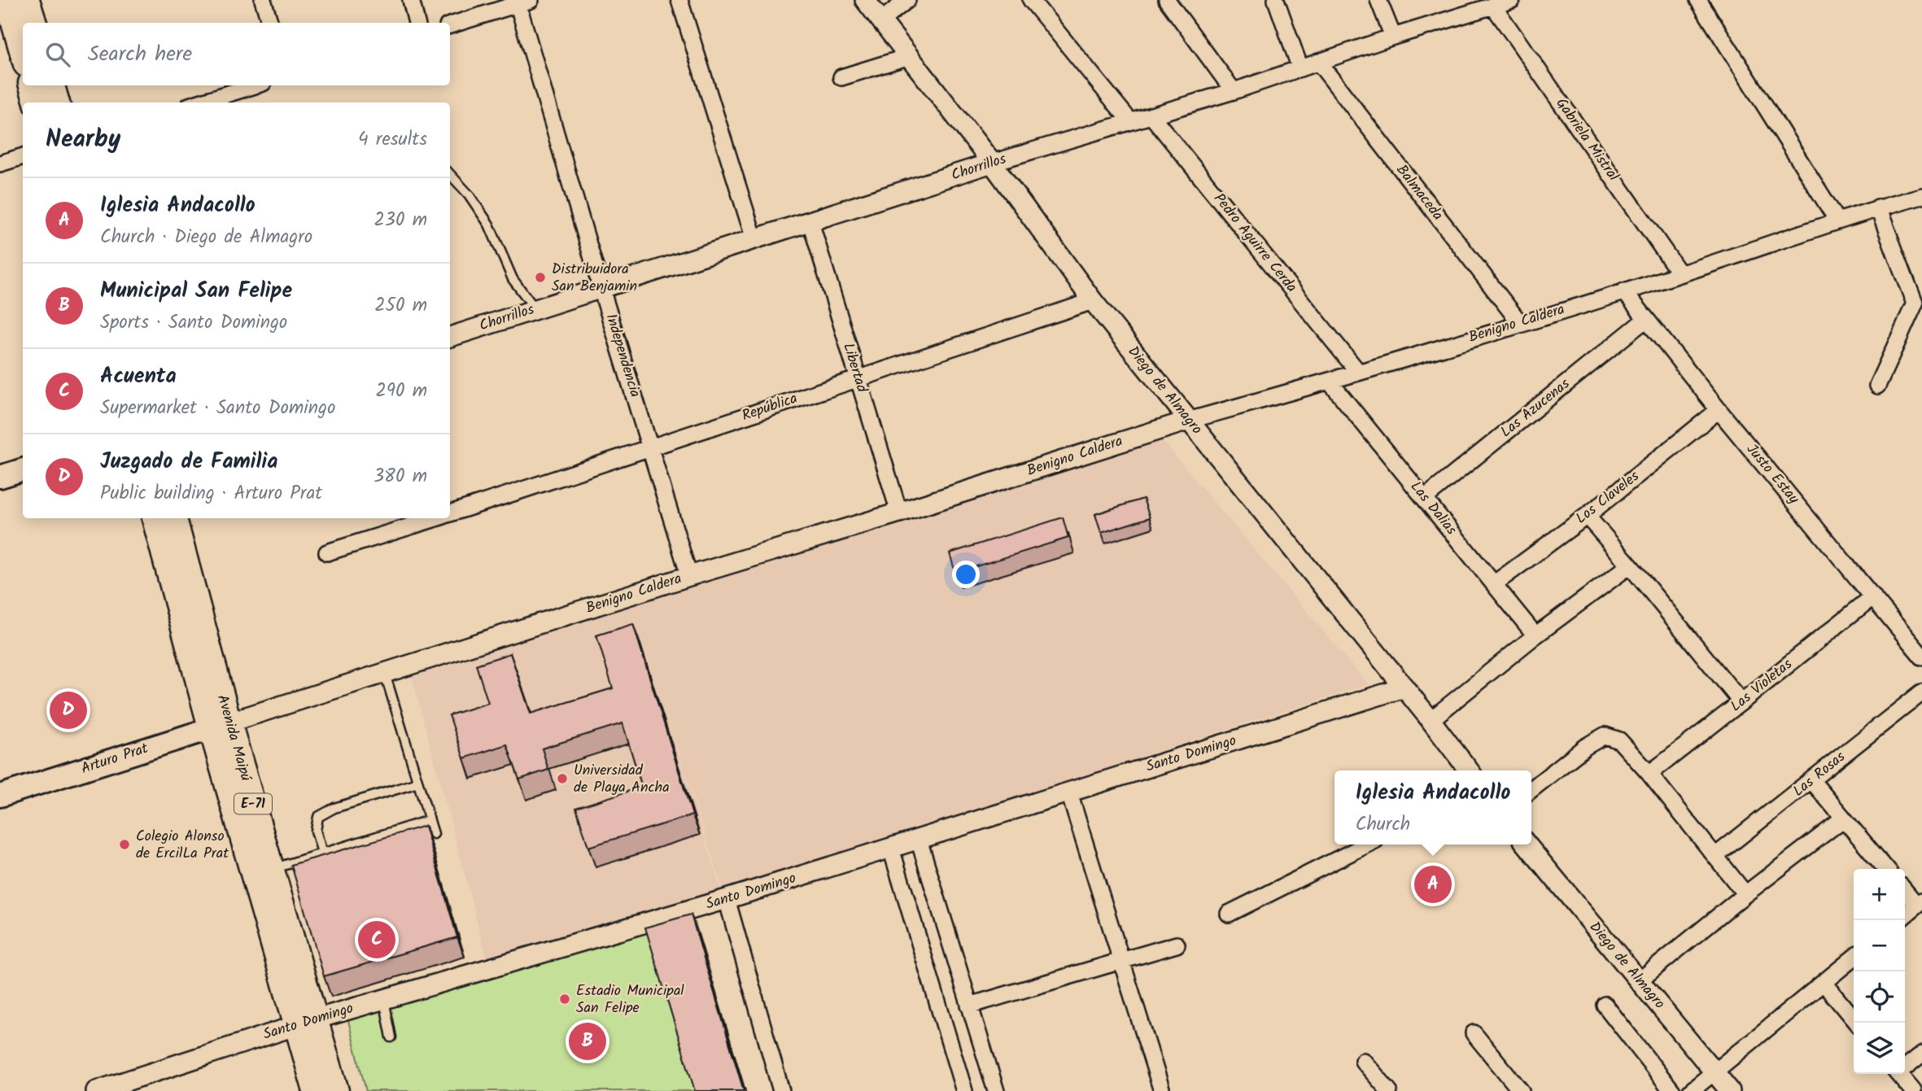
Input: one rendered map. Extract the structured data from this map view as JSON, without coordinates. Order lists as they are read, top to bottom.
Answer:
{
  "streets": {
    "main road": ["Avenida Maipú", "Arturo Prat", "E-71"],
    "street": [
      "Gabriela Mistral",
      "Chorrillos",
      "Balmaceda",
      "Pedro Aguirre Cerda",
      "Benigno Caldera",
      "Independencia",
      "Libertad",
      "Diego de Almagro",
      "República",
      "Las Azucenas",
      "Justo Estay",
      "Los Claveles",
      "Las Dalias",
      "Las Violetas",
      "Santo Domingo",
      "Las Rosas"
    ]
  },
  "crossings": [
    ["Gabriela Mistral", "Chorrillos"],
    ["Gabriela Mistral", "Benigno Caldera"],
    ["Chorrillos", "Balmaceda"],
    ["Chorrillos", "Pedro Aguirre Cerda"],
    ["Chorrillos", "Independencia"],
    ["Chorrillos", "Libertad"],
    ["Chorrillos", "Diego de Almagro"],
    ["Balmaceda", "Benigno Caldera"],
    ["Pedro Aguirre Cerda", "Benigno Caldera"],
    ["Benigno Caldera", "Independencia"],
    ["Benigno Caldera", "Libertad"],
    ["Benigno Caldera", "Diego de Almagro"],
    ["Benigno Caldera", "Justo Estay"],
    ["Benigno Caldera", "Las Dalias"],
    ["Benigno Caldera", "Avenida Maipú"],
    ["Benigno Caldera", "Arturo Prat"],
    ["Independencia", "República"],
    ["Libertad", "República"],
    ["Diego de Almagro", "República"],
    ["Diego de Almagro", "Santo Domingo"],
    ["Las Azucenas", "Justo Estay"],
    ["Las Azucenas", "Las Dalias"],
    ["Justo Estay", "Los Claveles"],
    ["Justo Estay", "Las Violetas"],
    ["Los Claveles", "Las Dalias"],
    ["Avenida Maipú", "Santo Domingo"],
    ["Avenida Maipú", "Arturo Prat"]
  ],
  "places": [
    "Distribuidora San Benjamin",
    "Universidad de Playa Ancha",
    "Colegio Alonso de ErcilLa Prat",
    "Estadio Municipal San Felipe"
  ],
  "page": {
    "search": "Search here",
    "heading": ["Nearby", "4 results"],
    "list": [
      {
        "mark": "A",
        "name": "Iglesia Andacollo",
        "note": "Church · Diego de Almagro",
        "value": "230 m"
      },
      {
        "mark": "B",
        "name": "Municipal San Felipe",
        "note": "Sports · Santo Domingo",
        "value": "250 m"
      },
      {
        "mark": "C",
        "name": "Acuenta",
        "note": "Supermarket · Santo Domingo",
        "value": "290 m"
      },
      {
        "mark": "D",
        "name": "Juzgado de Familia",
        "note": "Public building · Arturo Prat",
        "value": "380 m"
      }
    ],
    "pins": [
      "D",
      "A",
      "C",
      "B"
    ],
    "popup": ["Iglesia Andacollo", "Church"],
    "map_buttons": ["+", "−"]
  }
}
